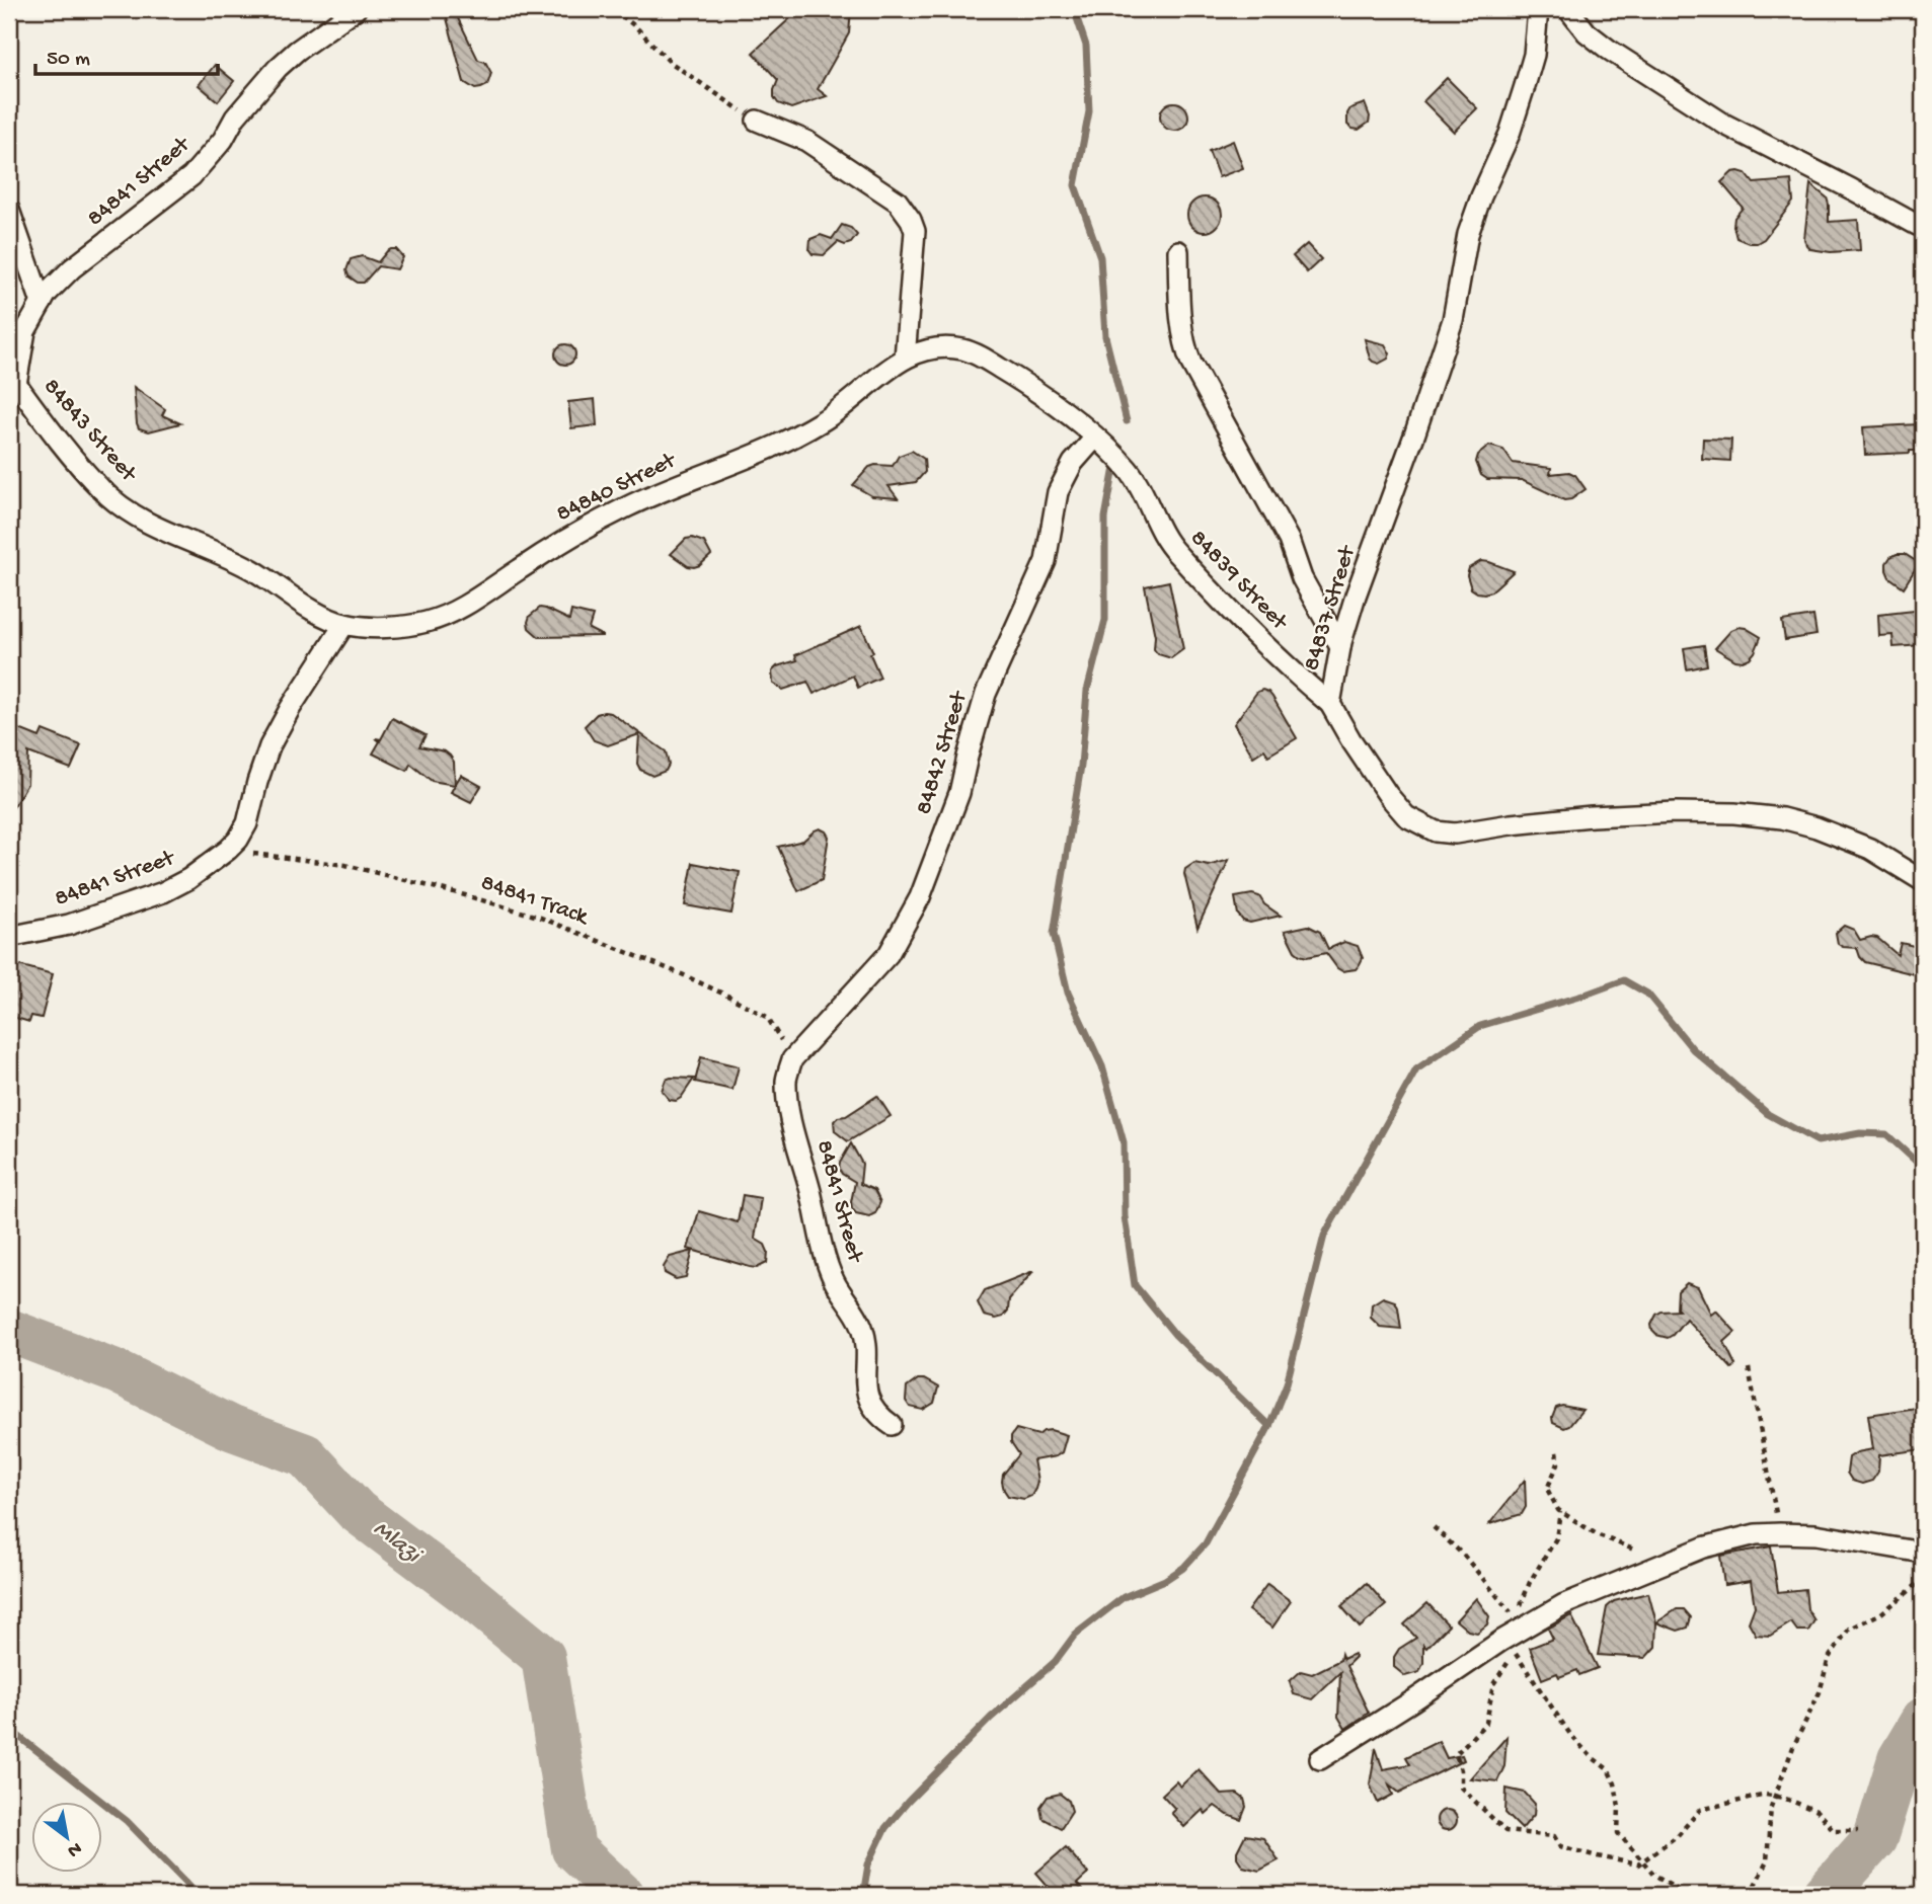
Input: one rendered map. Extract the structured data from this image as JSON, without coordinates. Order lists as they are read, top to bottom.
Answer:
{
  "streets": {
    "street": [
      "84841 Street",
      "84843 Street",
      "84840 Street",
      "84839 Street",
      "84837 Street",
      "84842 Street"
    ],
    "path": ["84841 Track"]
  },
  "crossings": [
    ["84841 Street", "84843 Street"],
    ["84841 Street", "84840 Street"],
    ["84841 Street", "84842 Street"],
    ["84841 Street", "84841 Track"],
    ["84843 Street", "84840 Street"],
    ["84840 Street", "84839 Street"],
    ["84839 Street", "84837 Street"],
    ["84839 Street", "84842 Street"],
    ["84842 Street", "84841 Track"]
  ],
  "water": ["Mlazi"],
  "scale_bar": "50 m",
  "north": "bottom right"
}
